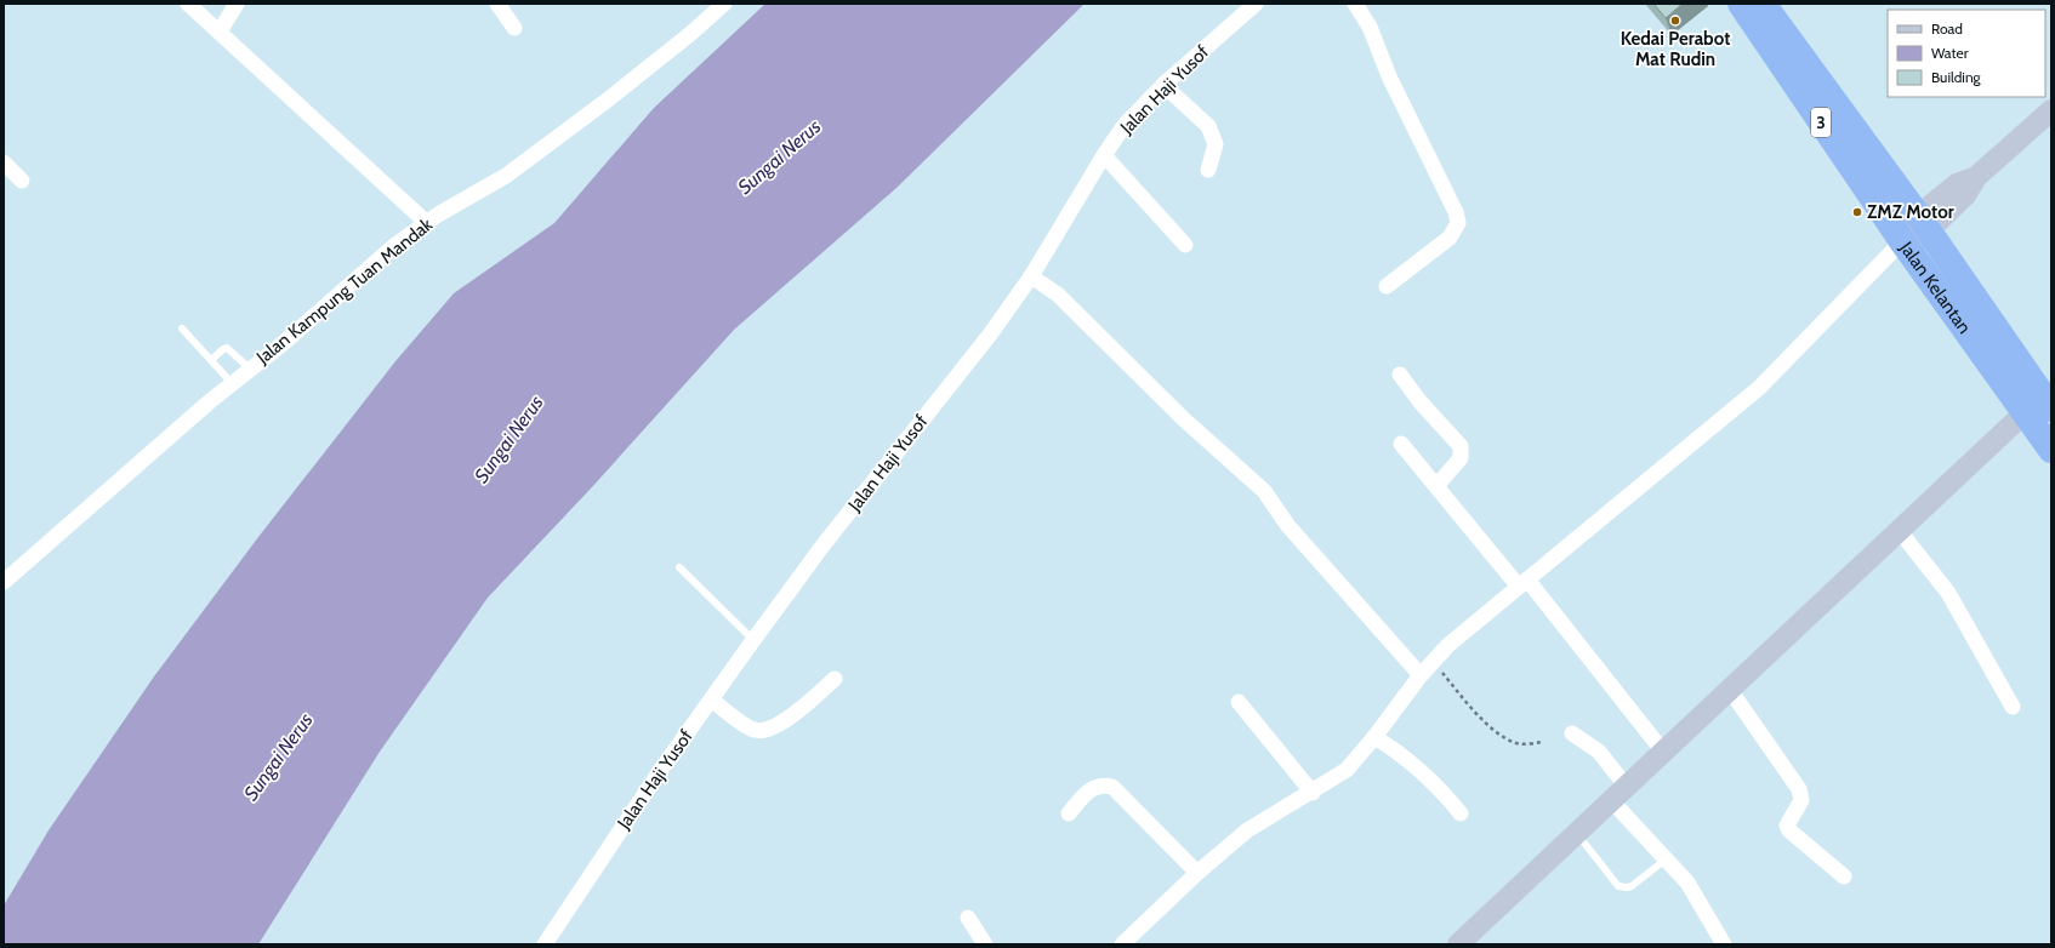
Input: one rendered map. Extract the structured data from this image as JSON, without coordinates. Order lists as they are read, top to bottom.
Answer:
{
  "streets": {
    "highway": ["3", "Jalan Kelantan"],
    "street": ["Jalan Haji Yusof", "Jalan Kampung Tuan Mandak"]
  },
  "water": ["Sungai Nerus"],
  "places": ["Kedai Perabot Mat Rudin", "ZMZ Motor"],
  "legend": ["Road", "Water", "Building"]
}
